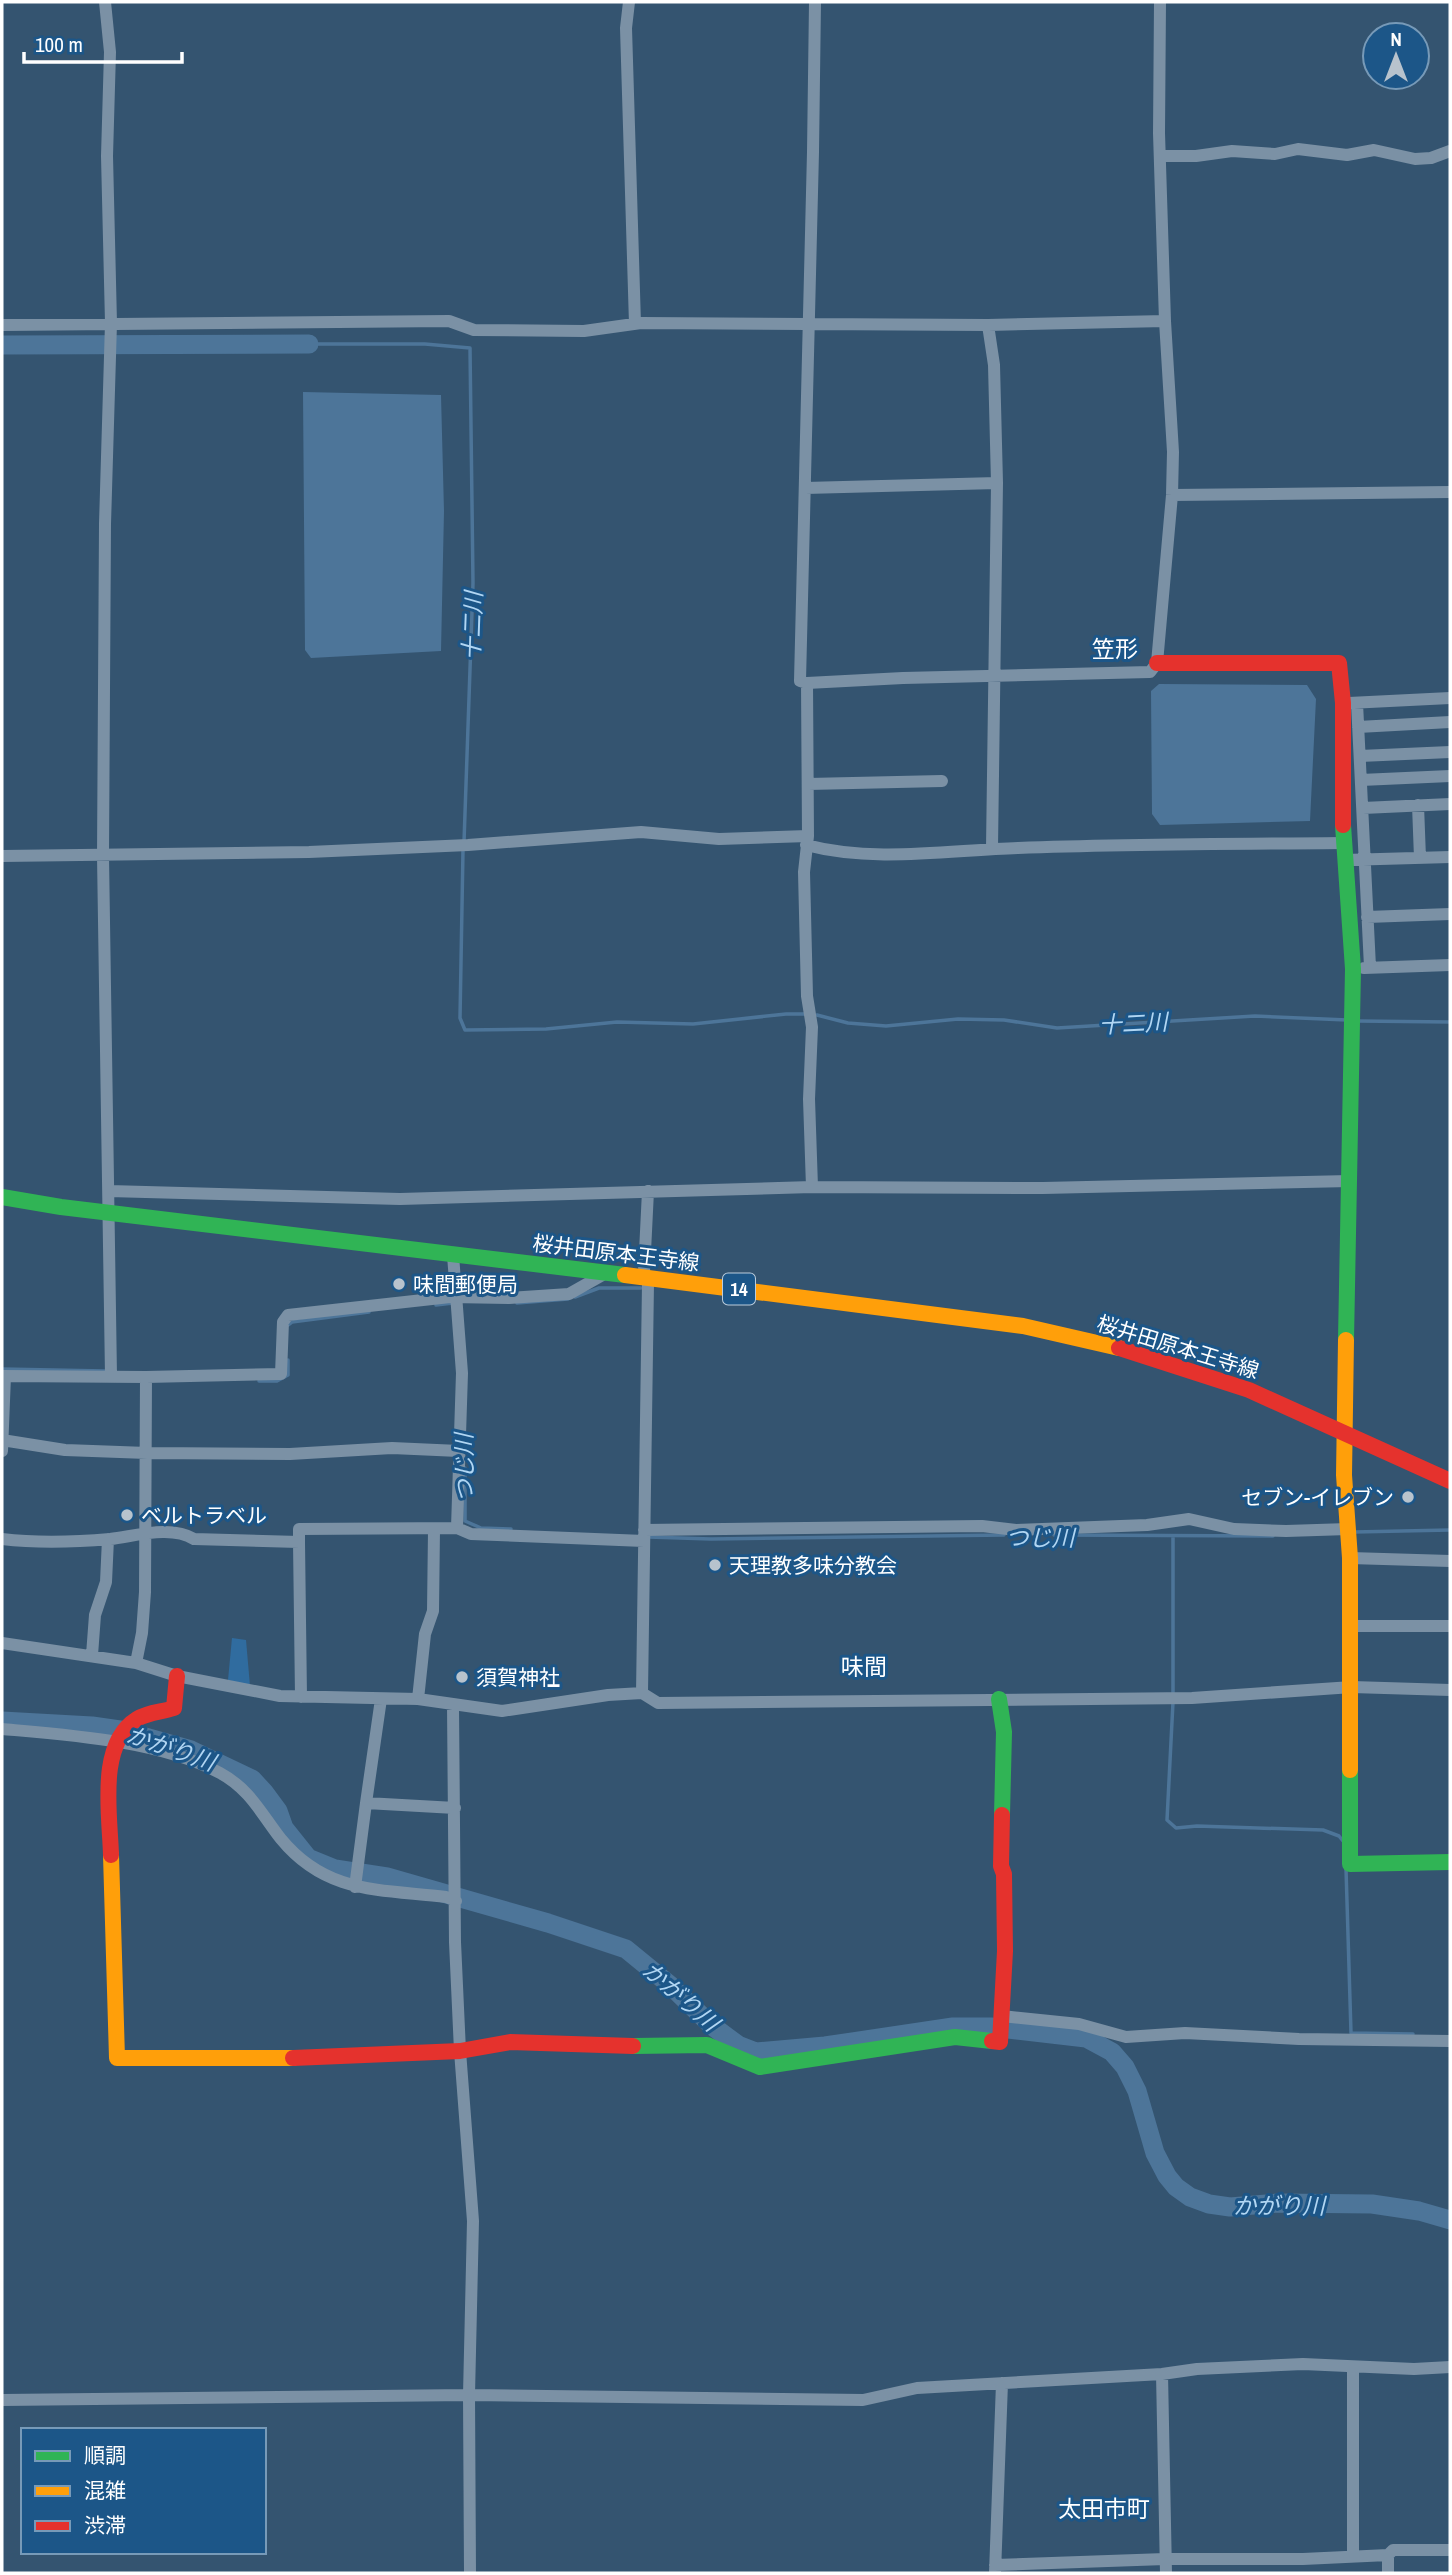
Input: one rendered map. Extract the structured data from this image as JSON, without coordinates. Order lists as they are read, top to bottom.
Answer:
{
  "streets": {
    "street": ["桜井田原本王寺線", "14"]
  },
  "districts": ["笠形", "味間", "太田市町"],
  "water": ["十二川", "つじ川", "かがり川"],
  "places": [
    "味間郵便局",
    "セブン-イレブン",
    "ベルトラベル",
    "天理教多味分教会",
    "須賀神社"
  ],
  "legend": ["順調", "混雑", "渋滞"],
  "scale_bar": "100 m",
  "north": "top"
}
